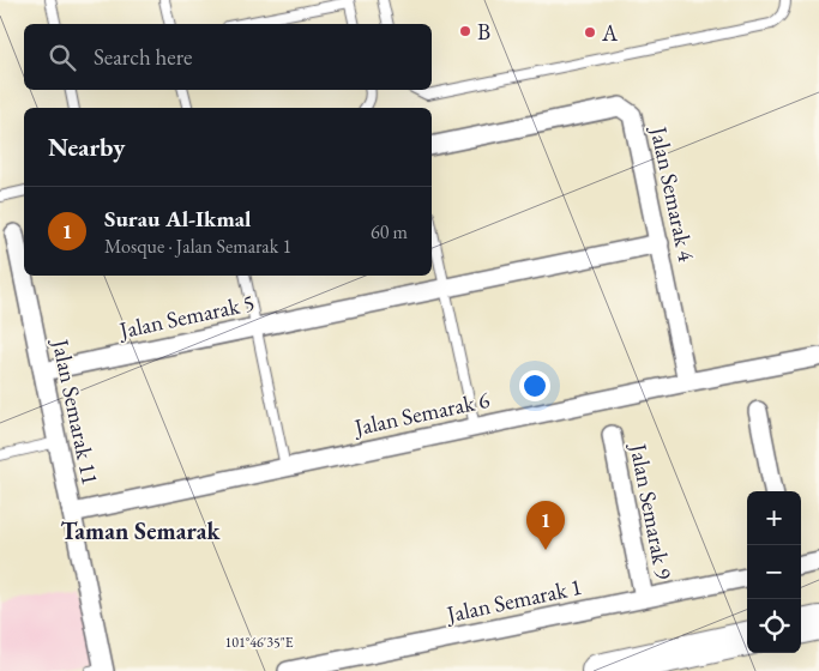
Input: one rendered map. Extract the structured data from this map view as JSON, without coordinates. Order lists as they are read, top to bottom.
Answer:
{
  "streets": {
    "street": [
      "Jalan Semarak 4",
      "Jalan Semarak 5",
      "Jalan Semarak 11",
      "Jalan Semarak 6",
      "Jalan Semarak 9",
      "Jalan Semarak 1"
    ]
  },
  "crossings": [
    ["Jalan Semarak 4", "Jalan Semarak 5"],
    ["Jalan Semarak 4", "Jalan Semarak 6"],
    ["Jalan Semarak 5", "Jalan Semarak 11"],
    ["Jalan Semarak 11", "Jalan Semarak 6"],
    ["Jalan Semarak 9", "Jalan Semarak 1"]
  ],
  "districts": ["Taman Semarak"],
  "places": ["B", "A"],
  "page": {
    "search": "Search here",
    "heading": "Nearby",
    "list": [
      {
        "mark": "1",
        "name": "Surau Al-Ikmal",
        "note": "Mosque · Jalan Semarak 1",
        "value": "60 m"
      }
    ],
    "map_buttons": ["+", "−"],
    "pins": "1"
  },
  "coordinates": ["101°46'35\"E"]
}
